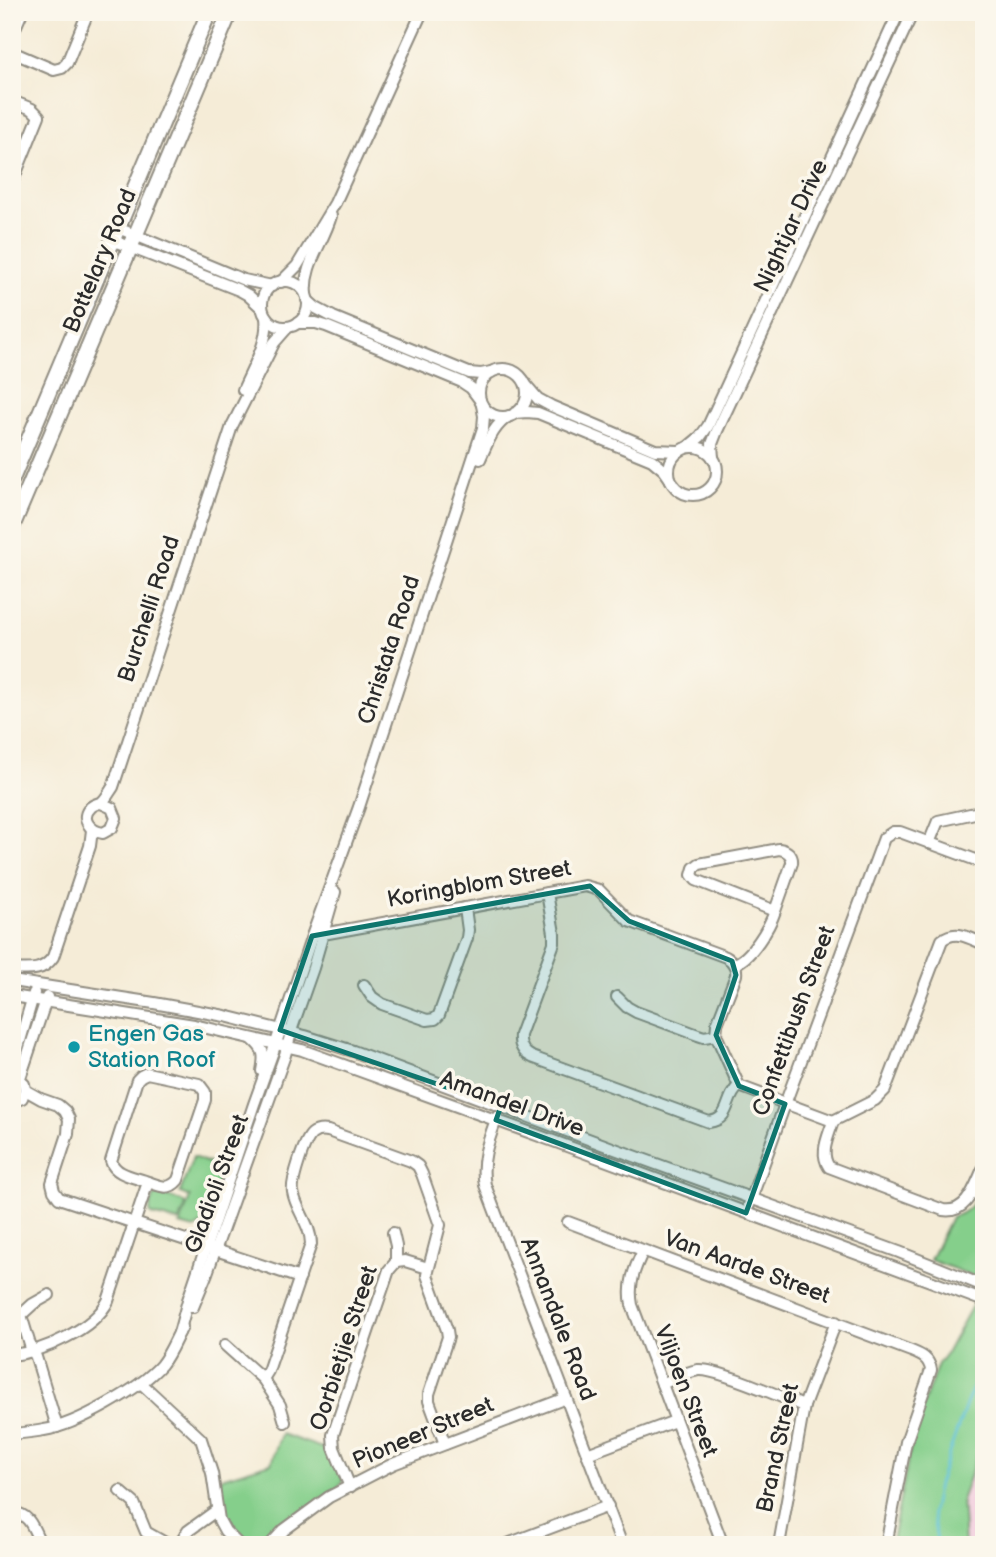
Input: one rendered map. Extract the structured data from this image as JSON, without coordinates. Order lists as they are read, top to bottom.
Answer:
{
  "streets": {
    "main road": ["Bottelary Road"],
    "street": [
      "Nightjar Drive",
      "Burchelli Road",
      "Christata Road",
      "Koringblom Street",
      "Confettibush Street",
      "Amandel Drive",
      "Gladioli Street",
      "Van Aarde Street",
      "Annandale Road",
      "Oorbietjie Street",
      "Viljoen Street",
      "Pioneer Street",
      "Brand Street"
    ]
  },
  "crossings": [
    ["Christata Road", "Koringblom Street"],
    ["Confettibush Street", "Amandel Drive"],
    ["Amandel Drive", "Gladioli Street"],
    ["Amandel Drive", "Annandale Road"],
    ["Van Aarde Street", "Viljoen Street"],
    ["Van Aarde Street", "Brand Street"],
    ["Annandale Road", "Pioneer Street"],
    ["Oorbietjie Street", "Pioneer Street"]
  ],
  "places": ["Engen Gas Station Roof"]
}
